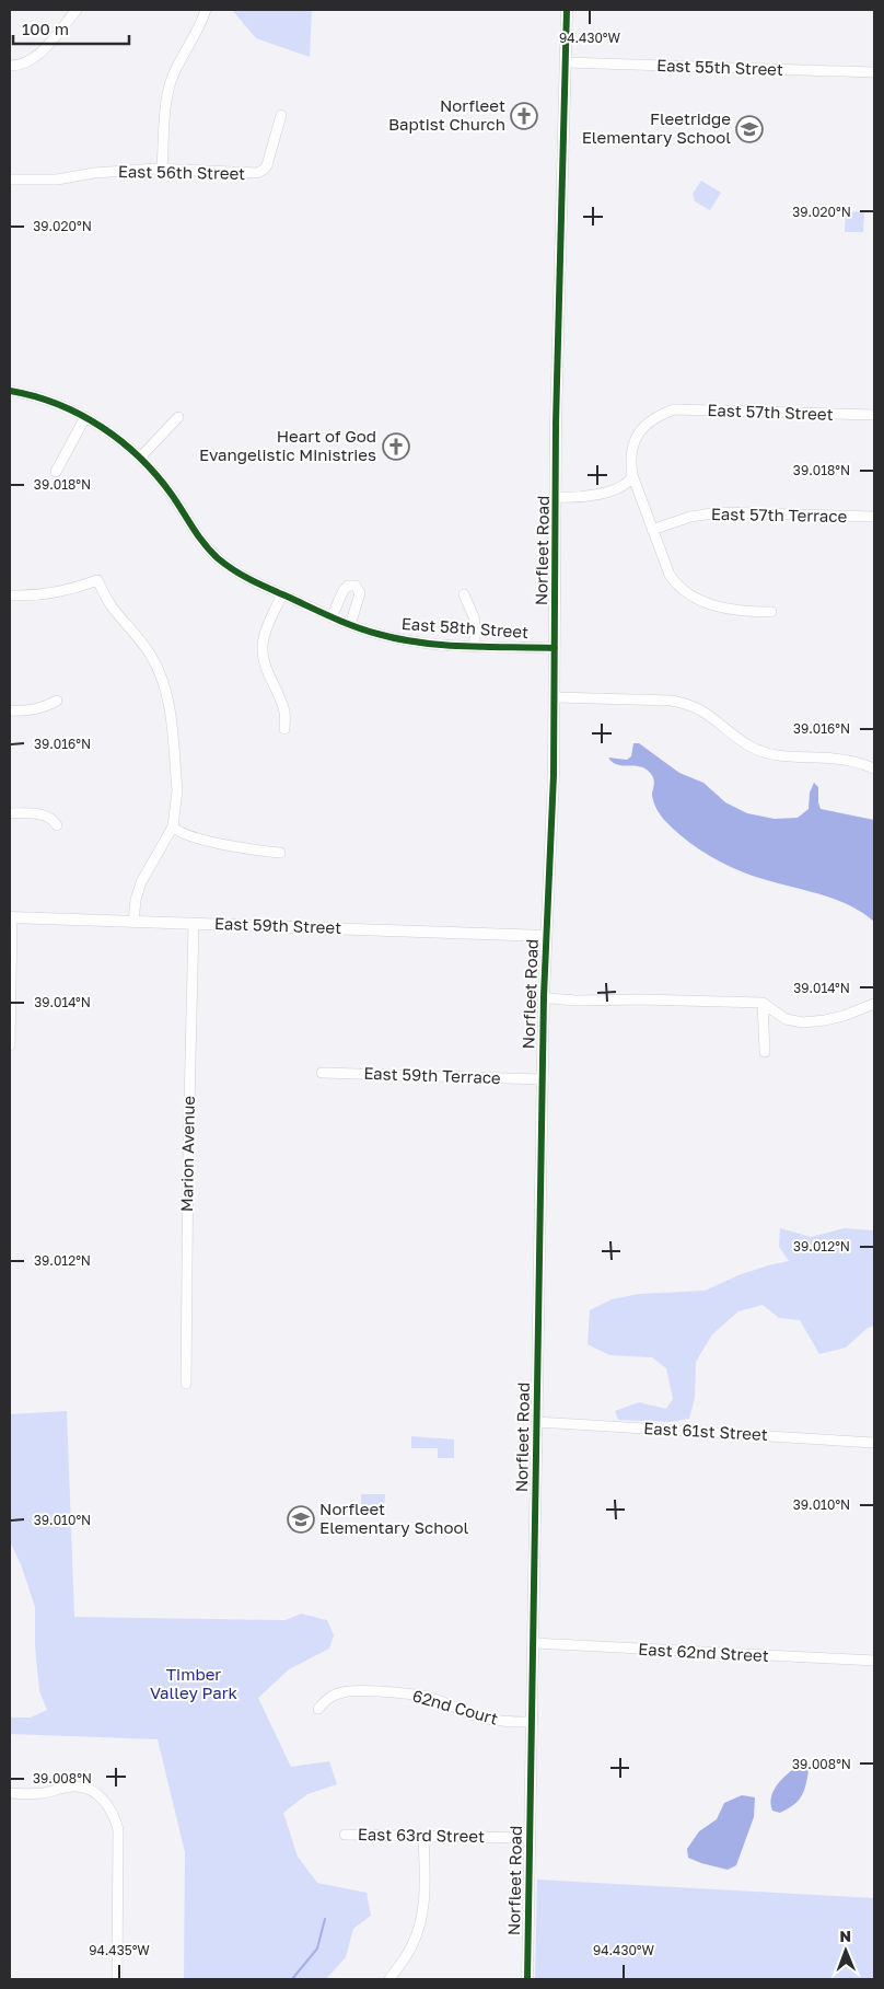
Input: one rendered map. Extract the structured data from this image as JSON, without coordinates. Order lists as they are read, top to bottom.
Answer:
{
  "streets": {
    "street": [
      "East 55th Street",
      "East 56th Street",
      "East 57th Street",
      "East 57th Terrace",
      "Norfleet Road",
      "East 58th Street",
      "East 59th Street",
      "East 59th Terrace",
      "Marion Avenue",
      "East 61st Street",
      "East 62nd Street",
      "62nd Court",
      "East 63rd Street"
    ]
  },
  "crossings": [
    ["East 55th Street", "Norfleet Road"],
    ["Norfleet Road", "East 58th Street"],
    ["Norfleet Road", "East 59th Street"],
    ["Norfleet Road", "East 59th Terrace"],
    ["Norfleet Road", "East 61st Street"],
    ["Norfleet Road", "East 62nd Street"],
    ["Norfleet Road", "62nd Court"],
    ["Norfleet Road", "East 63rd Street"],
    ["East 59th Street", "Marion Avenue"]
  ],
  "parks": ["Timber Valley Park"],
  "places": {
    "church": ["Norfleet Baptist Church", "Heart of God Evangelistic Ministries"],
    "school or university": ["Fleetridge Elementary School", "Norfleet Elementary School"]
  },
  "scale_bar": "100 m",
  "north": "top",
  "coordinates": [
    "94.430°W",
    "39.020°N",
    "39.018°N",
    "39.016°N",
    "39.014°N",
    "39.012°N",
    "39.010°N",
    "39.008°N",
    "94.435°W"
  ]
}
